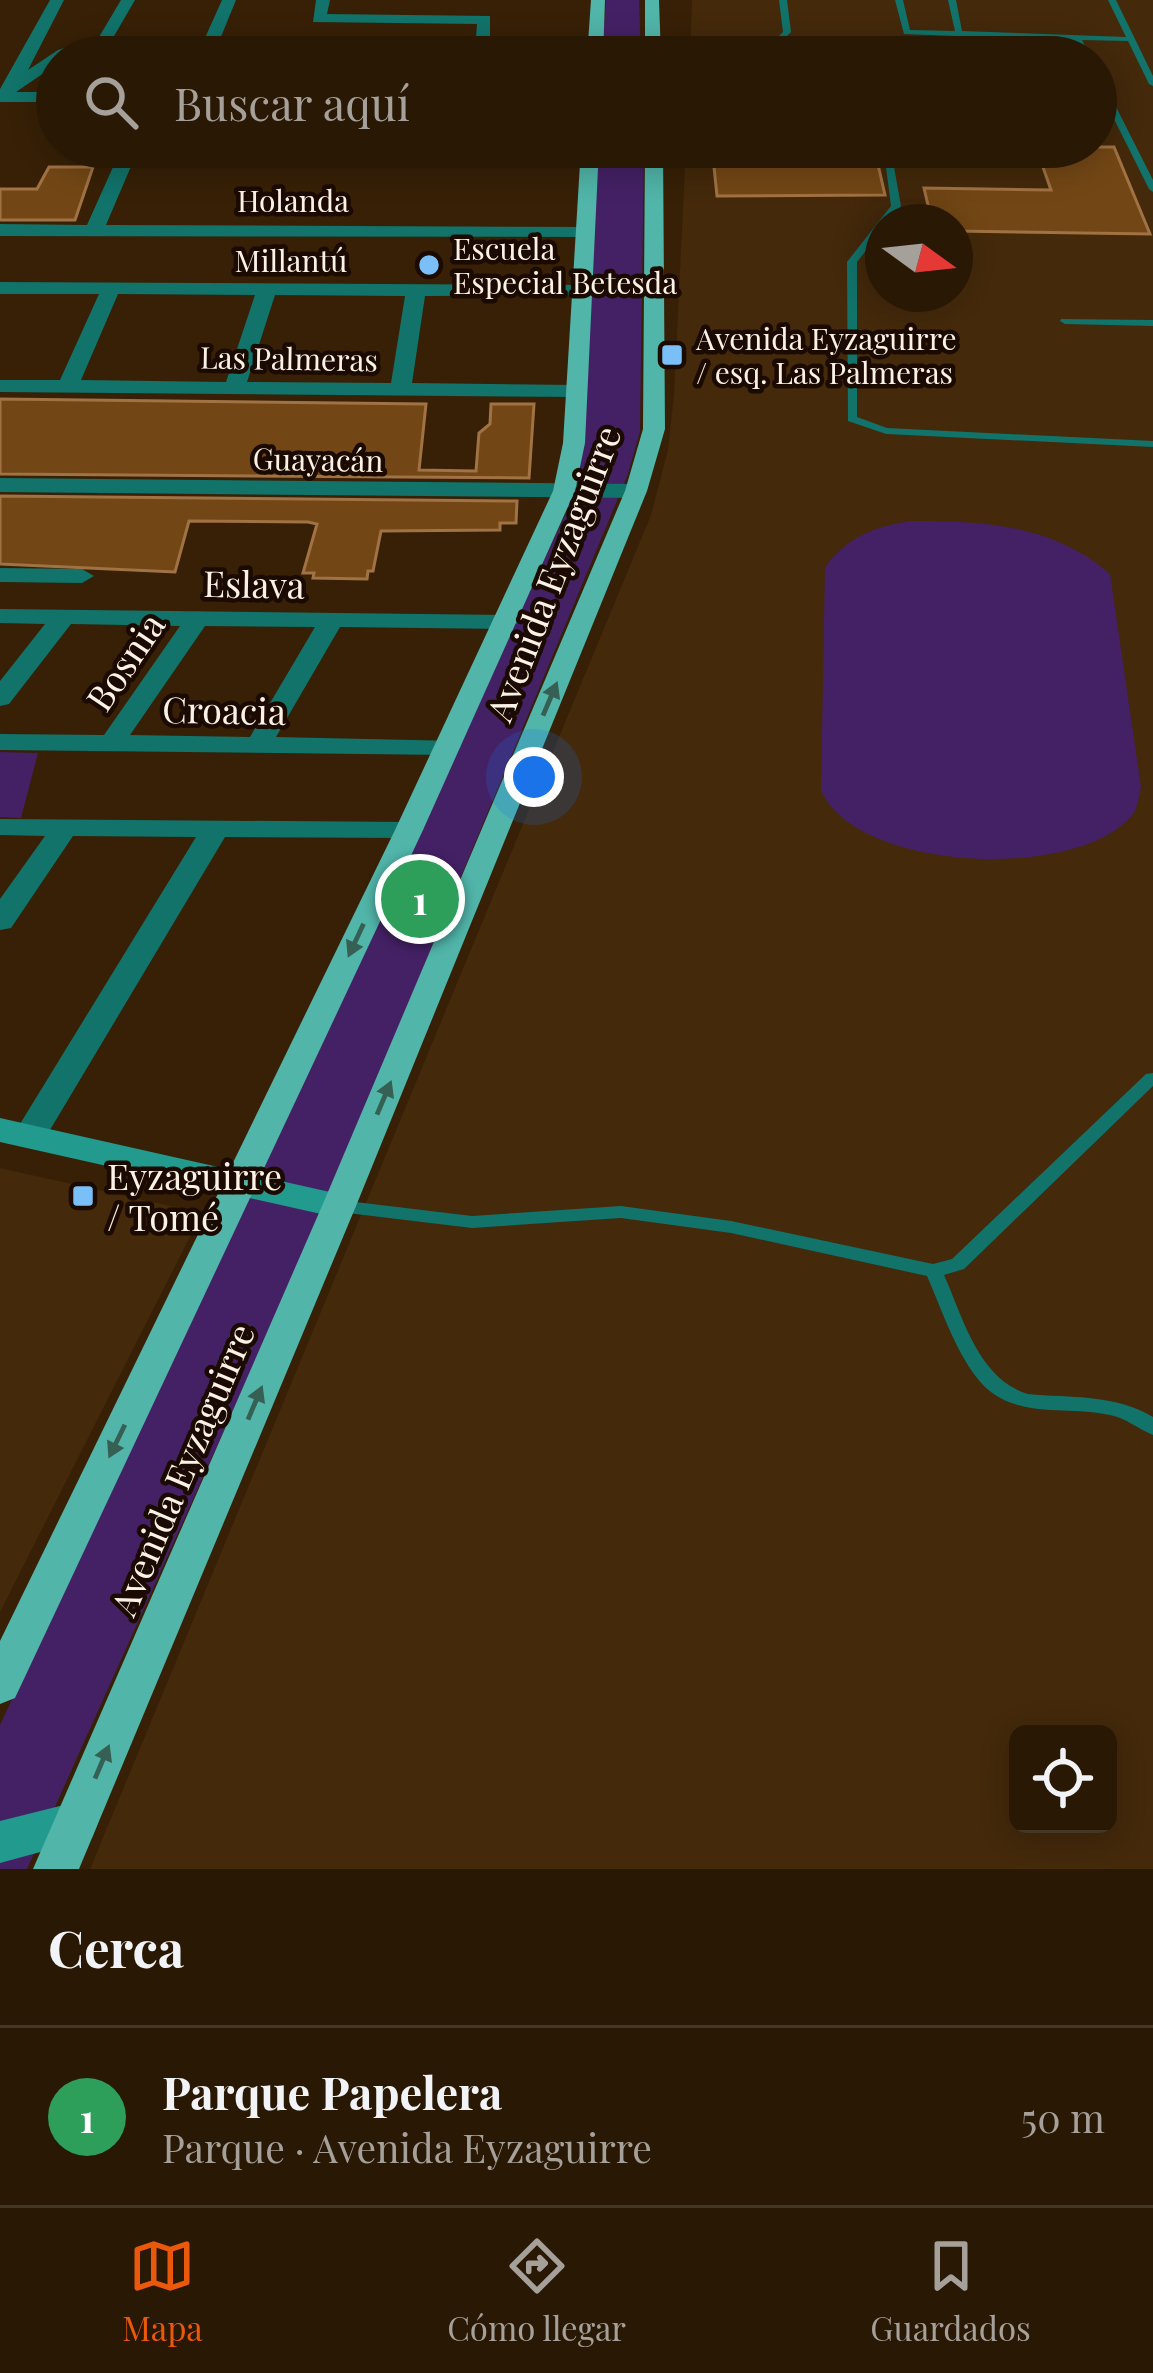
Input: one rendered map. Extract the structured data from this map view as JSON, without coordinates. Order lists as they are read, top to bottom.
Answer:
{
  "streets": {
    "main road": ["Avenida Eyzaguirre"],
    "street": [
      "Holanda",
      "Millantú",
      "Las Palmeras",
      "Guayacán",
      "Eslava",
      "Bosnia",
      "Croacia"
    ]
  },
  "crossings": [
    ["Holanda", "Avenida Eyzaguirre"],
    ["Millantú", "Avenida Eyzaguirre"],
    ["Las Palmeras", "Avenida Eyzaguirre"],
    ["Guayacán", "Avenida Eyzaguirre"],
    ["Avenida Eyzaguirre", "Eslava"],
    ["Avenida Eyzaguirre", "Croacia"],
    ["Eslava", "Bosnia"],
    ["Bosnia", "Croacia"]
  ],
  "places": {
    "other": ["Escuela Especial Betesda"],
    "transit": ["Avenida Eyzaguirre / esq. Las Palmeras", "Eyzaguirre / Tomé"]
  },
  "north": "right",
  "page": {
    "search": "Buscar aquí",
    "pins": "1",
    "heading": "Cerca",
    "list": [
      {
        "mark": "1",
        "name": "Parque Papelera",
        "note": "Parque · Avenida Eyzaguirre",
        "value": "50 m"
      }
    ],
    "nav": ["Mapa", "Cómo llegar", "Guardados"]
  }
}
